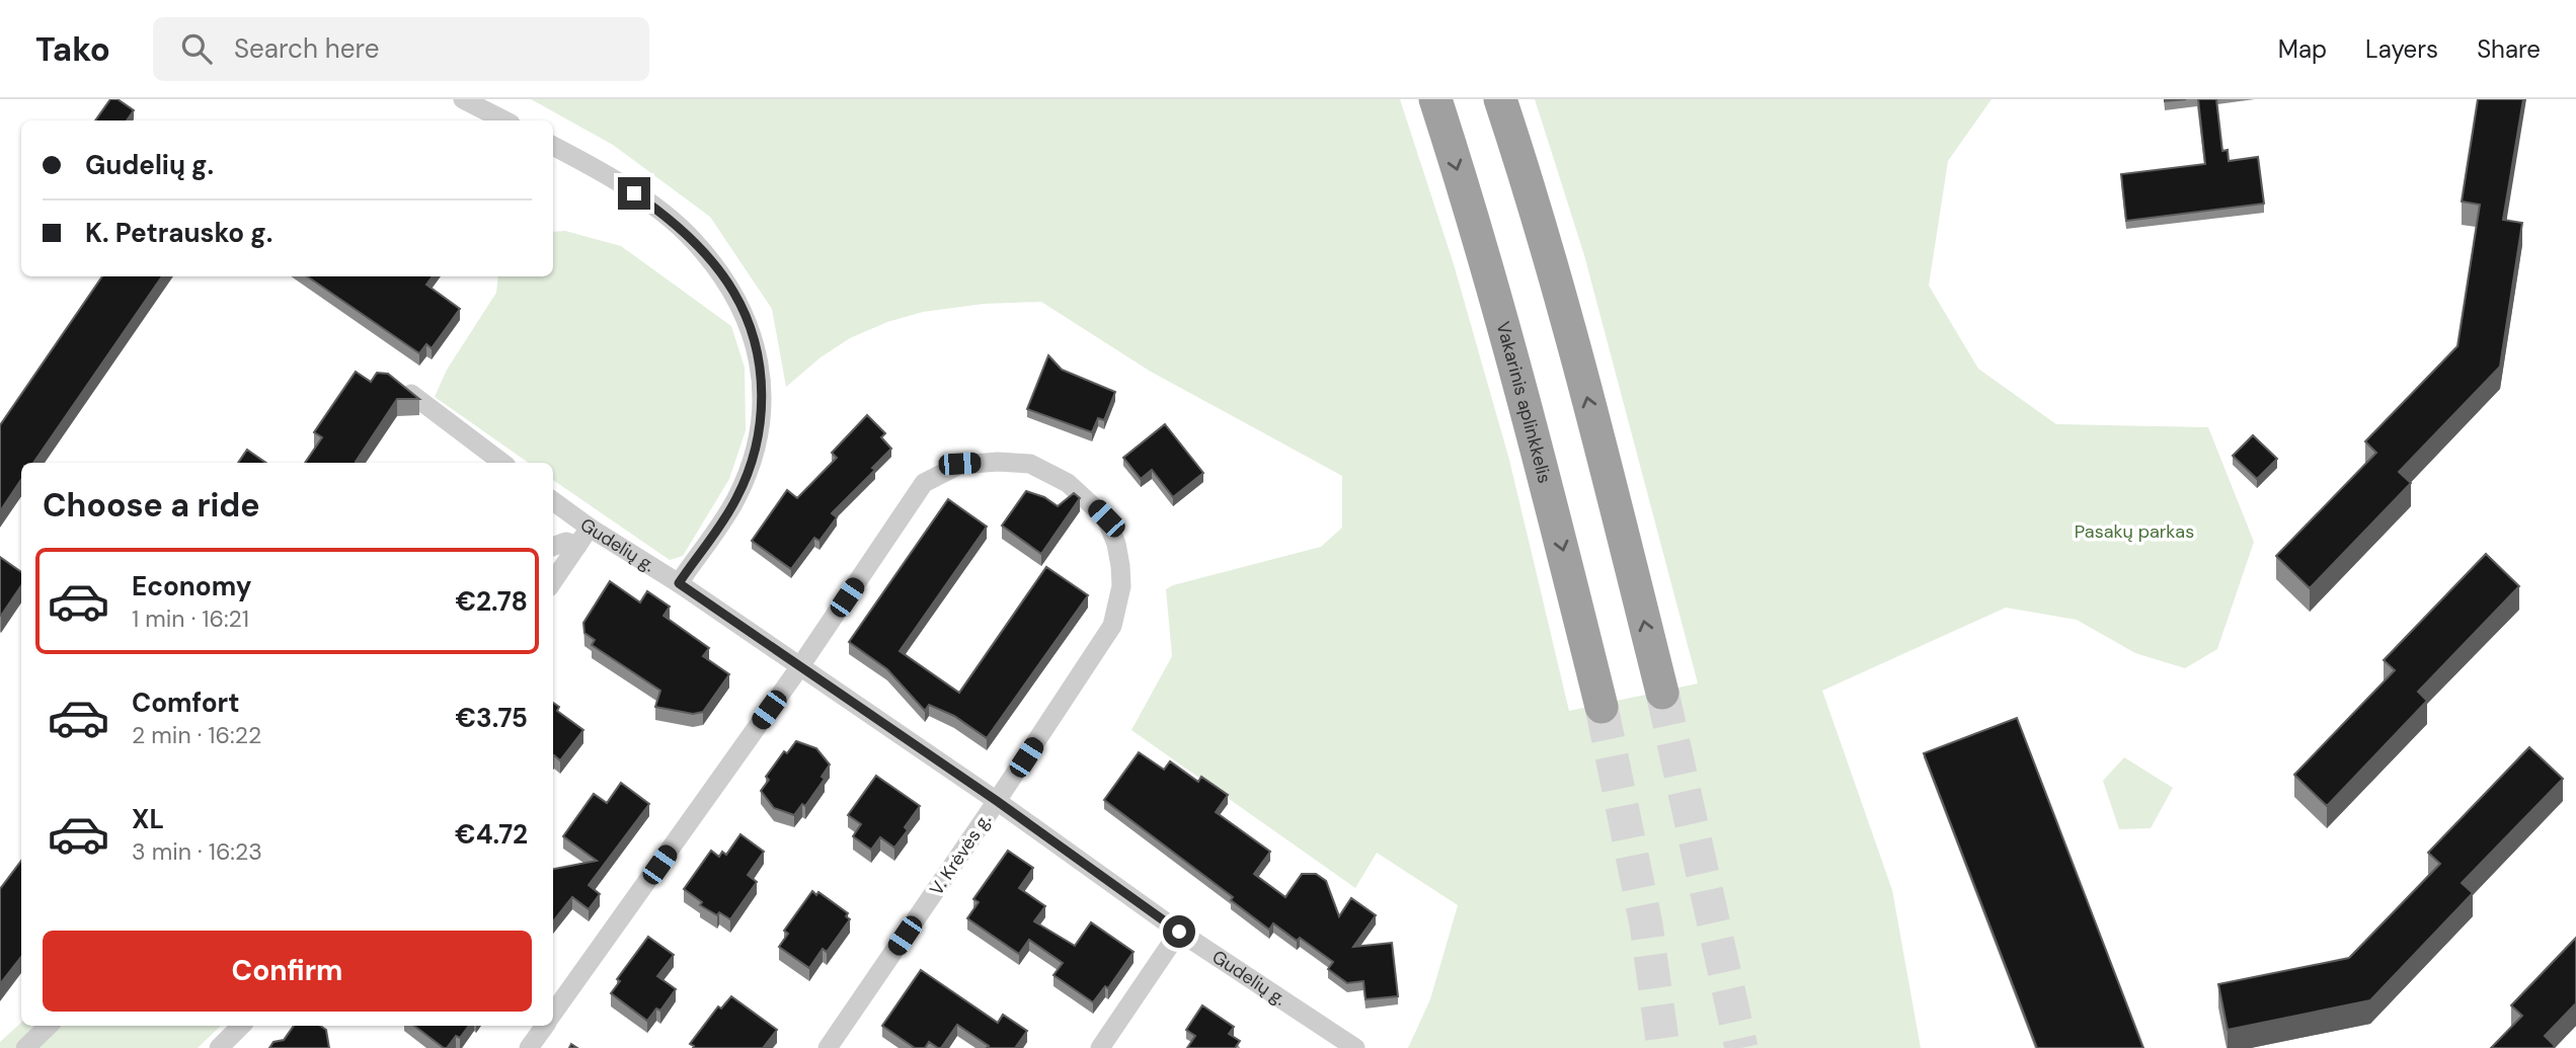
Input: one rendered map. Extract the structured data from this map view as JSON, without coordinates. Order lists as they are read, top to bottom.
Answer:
{
  "streets": {
    "highway": ["Vakarinis aplinkkelis"],
    "street": ["Gudelių g.", "V. Krėvės g."]
  },
  "crossings": [
    ["Gudelių g.", "V. Krėvės g."]
  ],
  "parks": ["Pasakų parkas"],
  "page": {
    "header": "Tako",
    "search": "Search here",
    "nav": ["Map", "Layers", "Share"],
    "banner": ["Gudelių g.", "K. Petrausko g."],
    "heading": "Choose a ride",
    "list": [
      {
        "name": "Economy",
        "note": "1 min · 16:21",
        "value": "€2.78"
      },
      {
        "name": "Comfort",
        "note": "2 min · 16:22",
        "value": "€3.75"
      },
      {
        "name": "XL",
        "note": "3 min · 16:23",
        "value": "€4.72"
      }
    ],
    "buttons": "Confirm"
  }
}
